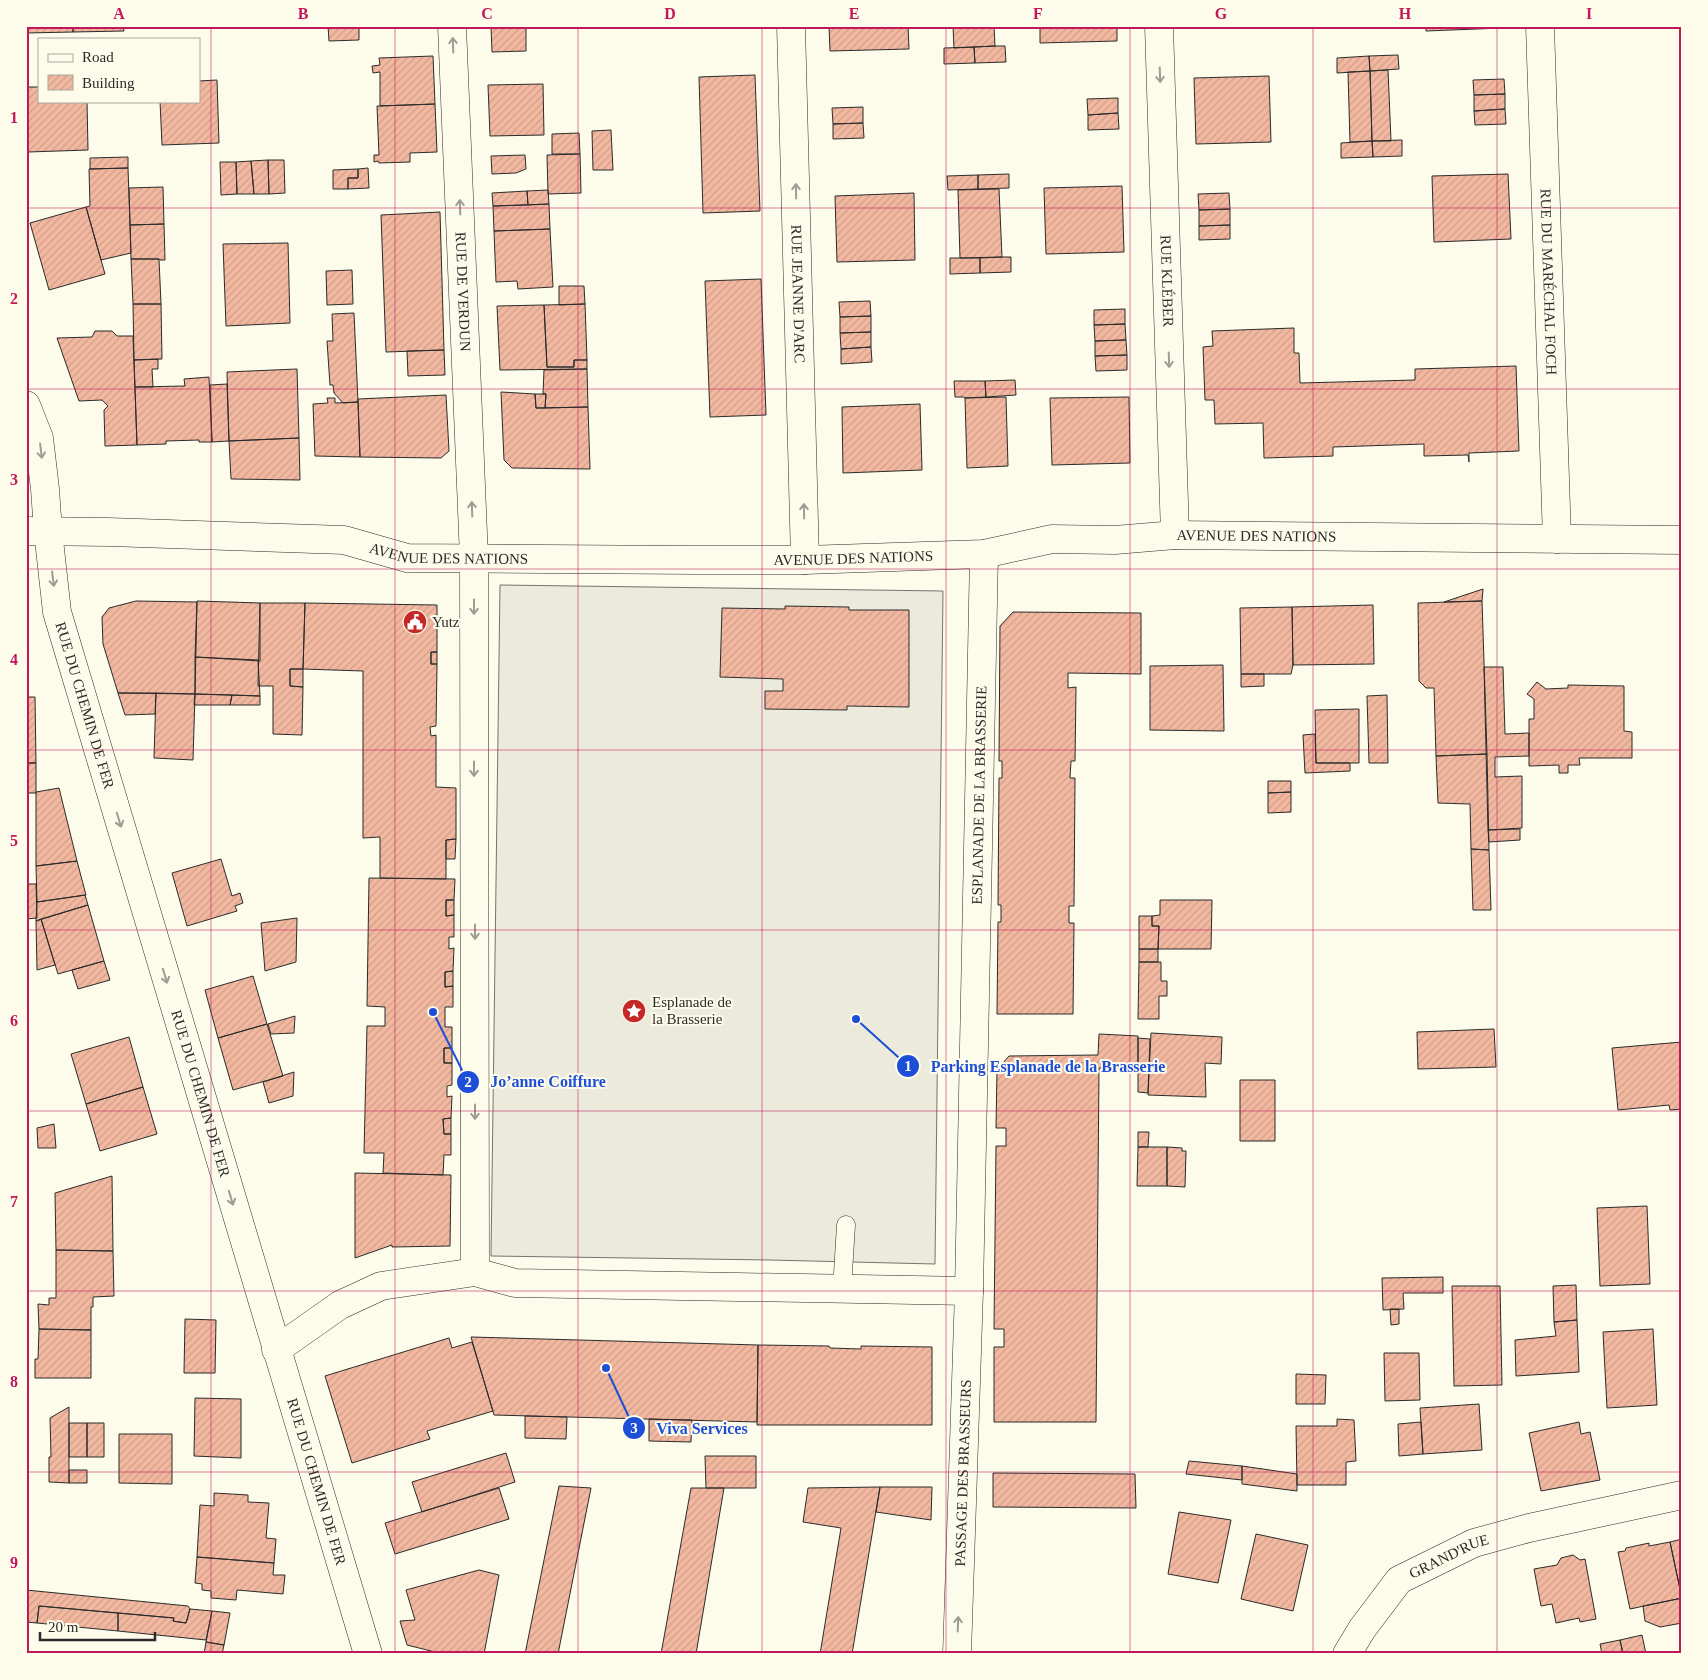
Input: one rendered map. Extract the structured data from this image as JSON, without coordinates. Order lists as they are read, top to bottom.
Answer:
{
  "streets": {
    "street": [
      "RUE KLÉBER",
      "RUE DU MARÉCHAL FOCH",
      "RUE DE VERDUN",
      "RUE JEANNE D'ARC",
      "AVENUE DES NATIONS",
      "RUE DU CHEMIN DE FER",
      "ESPLANADE DE LA BRASSERIE",
      "PASSAGE DES BRASSEURS",
      "GRAND'RUE"
    ]
  },
  "crossings": [
    ["RUE KLÉBER", "AVENUE DES NATIONS"],
    ["RUE DU MARÉCHAL FOCH", "AVENUE DES NATIONS"],
    ["RUE DE VERDUN", "AVENUE DES NATIONS"],
    ["RUE JEANNE D'ARC", "AVENUE DES NATIONS"],
    ["AVENUE DES NATIONS", "RUE DU CHEMIN DE FER"],
    ["AVENUE DES NATIONS", "ESPLANADE DE LA BRASSERIE"],
    ["ESPLANADE DE LA BRASSERIE", "PASSAGE DES BRASSEURS"]
  ],
  "one_way": [
    "RUE KLÉBER",
    "RUE DE VERDUN",
    "RUE JEANNE D'ARC",
    "RUE DU CHEMIN DE FER",
    "PASSAGE DES BRASSEURS"
  ],
  "places": {
    "public building": ["Yutz"],
    "place": ["Esplanade de la Brasserie"],
    "other": ["Jo’anne Coiffure", "Parking Esplanade de la Brasserie", "Viva Services"]
  },
  "legend": ["Road", "Building"],
  "scale_bar": "20 m",
  "grid": {
    "columns": [
      "A",
      "B",
      "C",
      "D",
      "E",
      "F",
      "G",
      "H",
      "I"
    ],
    "rows": [
      "1",
      "2",
      "3",
      "4",
      "5",
      "6",
      "7",
      "8",
      "9"
    ]
  }
}
